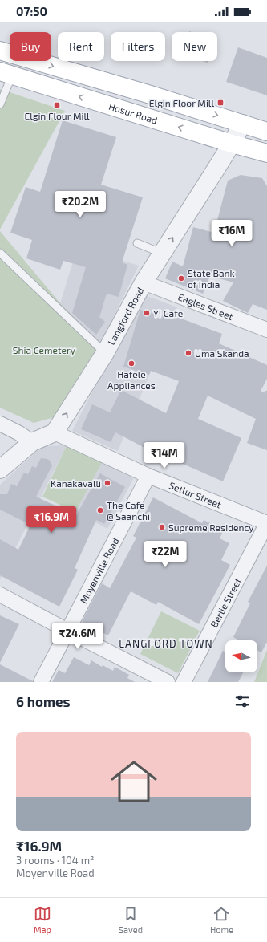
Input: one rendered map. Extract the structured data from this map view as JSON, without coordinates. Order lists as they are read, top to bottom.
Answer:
{
  "streets": {
    "main road": ["Hosur Road"],
    "street": [
      "Eagles Street",
      "Langford Road",
      "Setlur Street",
      "Moyenville Road",
      "Berlie Street"
    ]
  },
  "crossings": [
    ["Hosur Road", "Langford Road"],
    ["Eagles Street", "Langford Road"],
    ["Langford Road", "Setlur Street"],
    ["Setlur Street", "Moyenville Road"],
    ["Setlur Street", "Berlie Street"]
  ],
  "one_way": ["Langford Road"],
  "districts": ["LANGFORD TOWN"],
  "parks": ["Shia Cemetery"],
  "places": {
    "transit": ["Elgin Floor Mill", "Elgin Flour Mill"],
    "other": [
      "State Bank of India",
      "Y! Cafe",
      "Uma Skanda",
      "Hafele Appliances",
      "Kanakavalli",
      "The Cafe @ Saanchi",
      "Supreme Residency"
    ]
  },
  "north": "left",
  "page": {
    "status": "07:50",
    "chip": [
      "Buy",
      "Rent",
      "Filters",
      "New"
    ],
    "price": [
      "₹20.2M",
      "₹16M",
      "₹14M",
      "₹16.9M",
      "₹22M",
      "₹24.6M"
    ],
    "heading": "6 homes",
    "list": [
      {
        "name": "₹16.9M",
        "note": "3 rooms · 104 m² · Moyenville Road"
      }
    ],
    "tabs": ["Map", "Saved", "Home"]
  }
}
